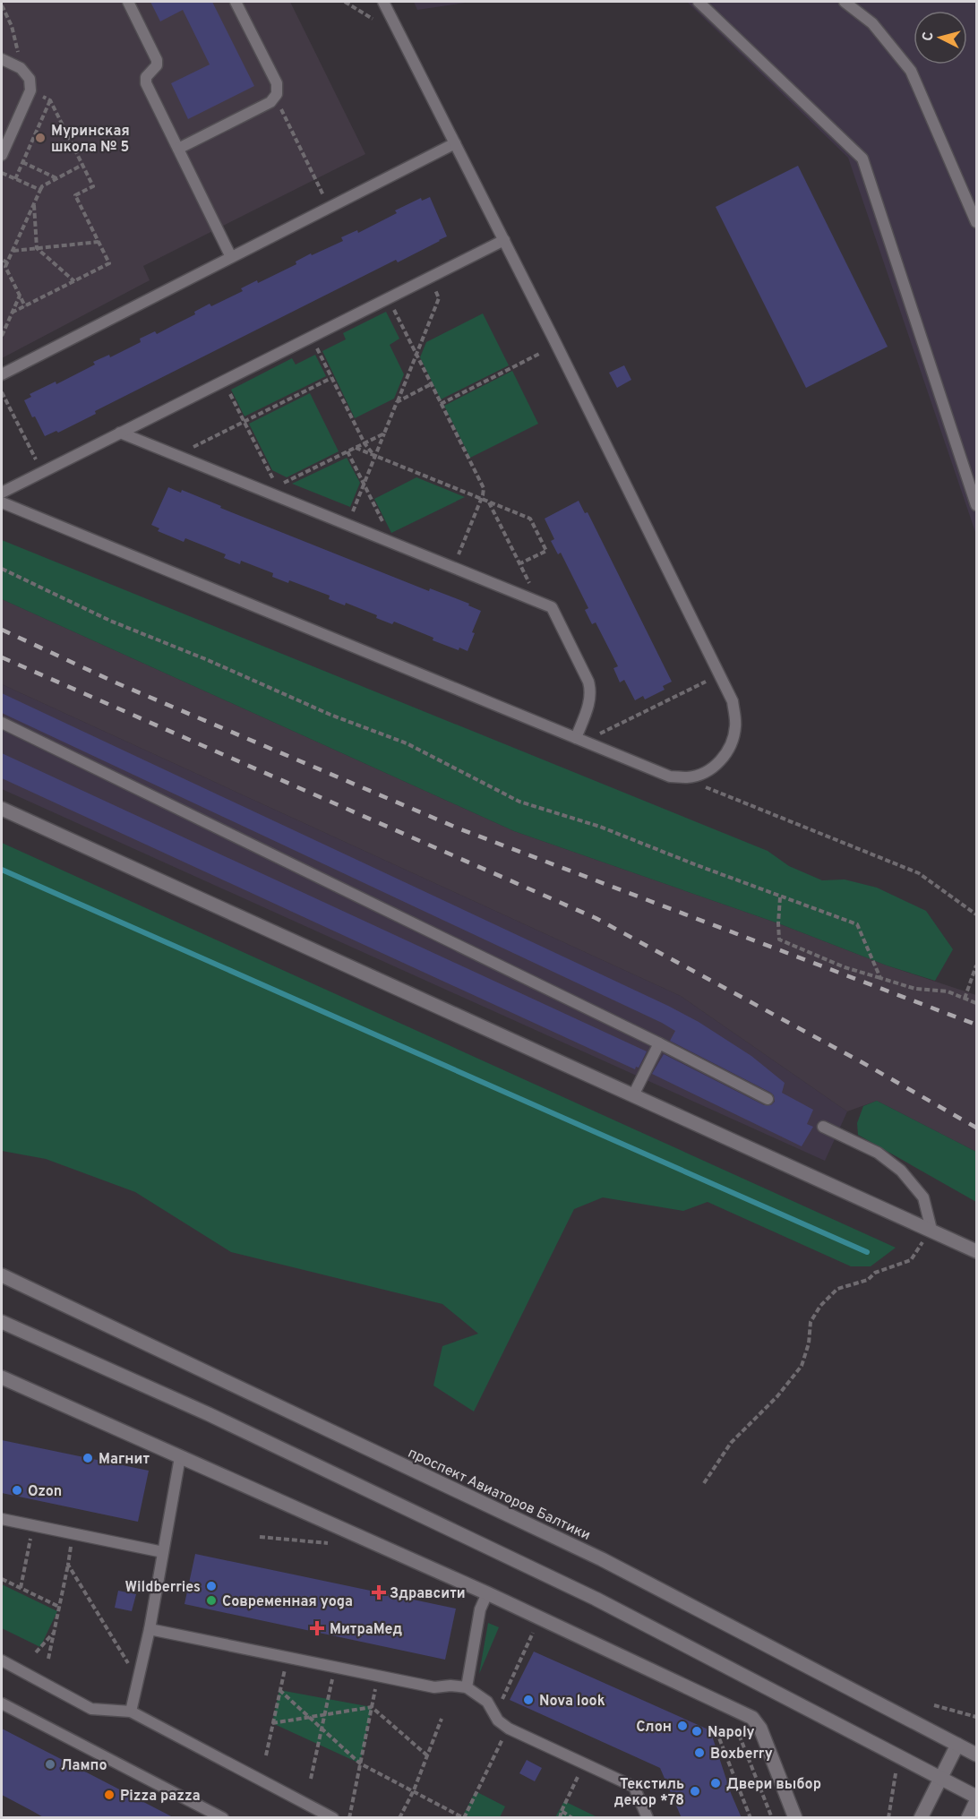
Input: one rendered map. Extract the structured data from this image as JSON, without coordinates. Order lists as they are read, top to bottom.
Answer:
{
  "streets": {
    "street": ["проспект Авиаторов Балтики"]
  },
  "places": {
    "other": [
      "Муринская школа № 5",
      "Магнит",
      "Ozon",
      "Wildberries",
      "Современная yoga",
      "Nova look",
      "Слон",
      "Napoly",
      "Boxberry",
      "Лампо",
      "Двери выбор",
      "Текстиль декор *78",
      "Pizza pazza"
    ],
    "health": ["Здравсити", "МитраМед"]
  },
  "north": "left"
}
